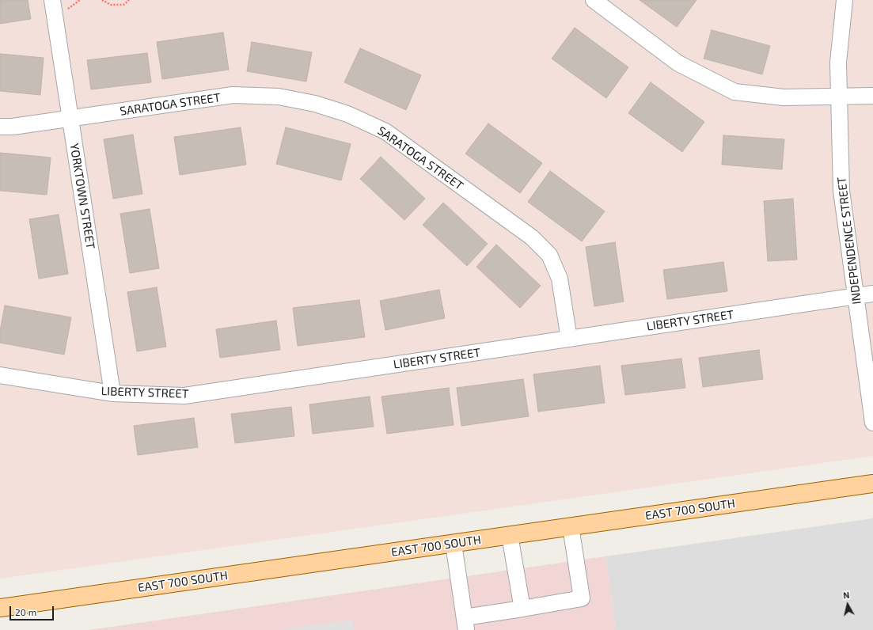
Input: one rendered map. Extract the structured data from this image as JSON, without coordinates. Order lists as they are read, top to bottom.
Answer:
{
  "streets": {
    "main road": ["EAST 700 SOUTH"],
    "street": [
      "SARATOGA STREET",
      "YORKTOWN STREET",
      "INDEPENDENCE STREET",
      "LIBERTY STREET"
    ]
  },
  "crossings": [
    ["SARATOGA STREET", "YORKTOWN STREET"],
    ["SARATOGA STREET", "LIBERTY STREET"],
    ["YORKTOWN STREET", "LIBERTY STREET"],
    ["INDEPENDENCE STREET", "LIBERTY STREET"]
  ],
  "scale_bar": "20 m",
  "north": "top"
}
